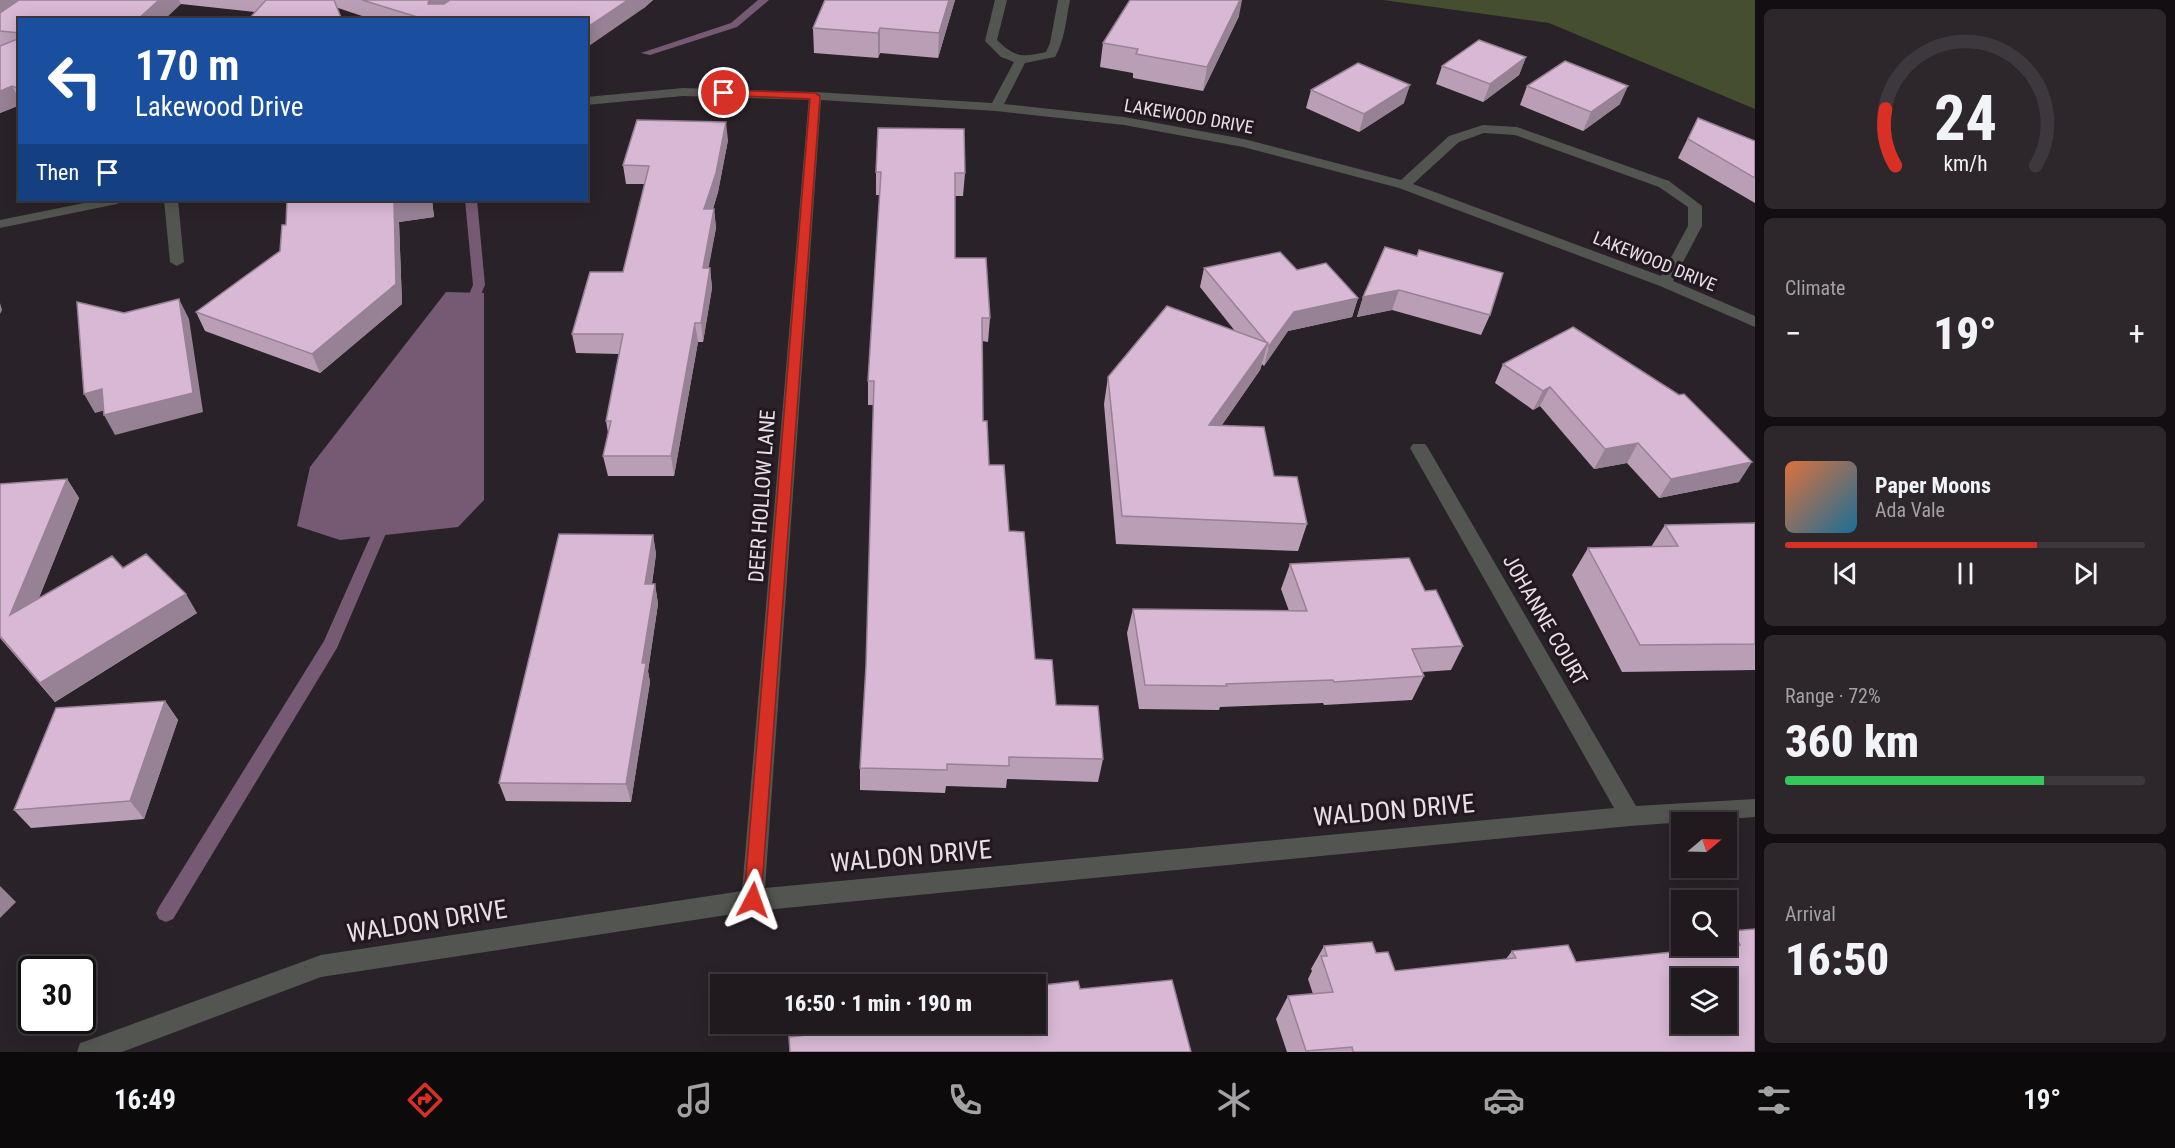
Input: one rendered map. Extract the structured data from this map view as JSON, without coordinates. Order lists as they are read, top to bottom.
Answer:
{
  "streets": {
    "street": [
      "LAKEWOOD DRIVE",
      "DEER HOLLOW LANE",
      "JOHANNE COURT",
      "WALDON DRIVE"
    ]
  },
  "crossings": [
    ["LAKEWOOD DRIVE", "DEER HOLLOW LANE"],
    ["DEER HOLLOW LANE", "WALDON DRIVE"],
    ["JOHANNE COURT", "WALDON DRIVE"]
  ],
  "north": "right",
  "page": {
    "turn": ["170 m", "Lakewood Drive"],
    "then": "Then",
    "tile": [
      "Climate",
      ["Range · 72%", "360 km"],
      ["Arrival", "16:50"]
    ],
    "heat": ["−", "19°", "+"],
    "song": ["Paper Moons", "Ada Vale"],
    "limit": "30",
    "trip": "16:50 · 1 min · 190 m",
    "tabs": ["16:49", "19°"],
    "gauge": ["24", "km/h"]
  }
}
